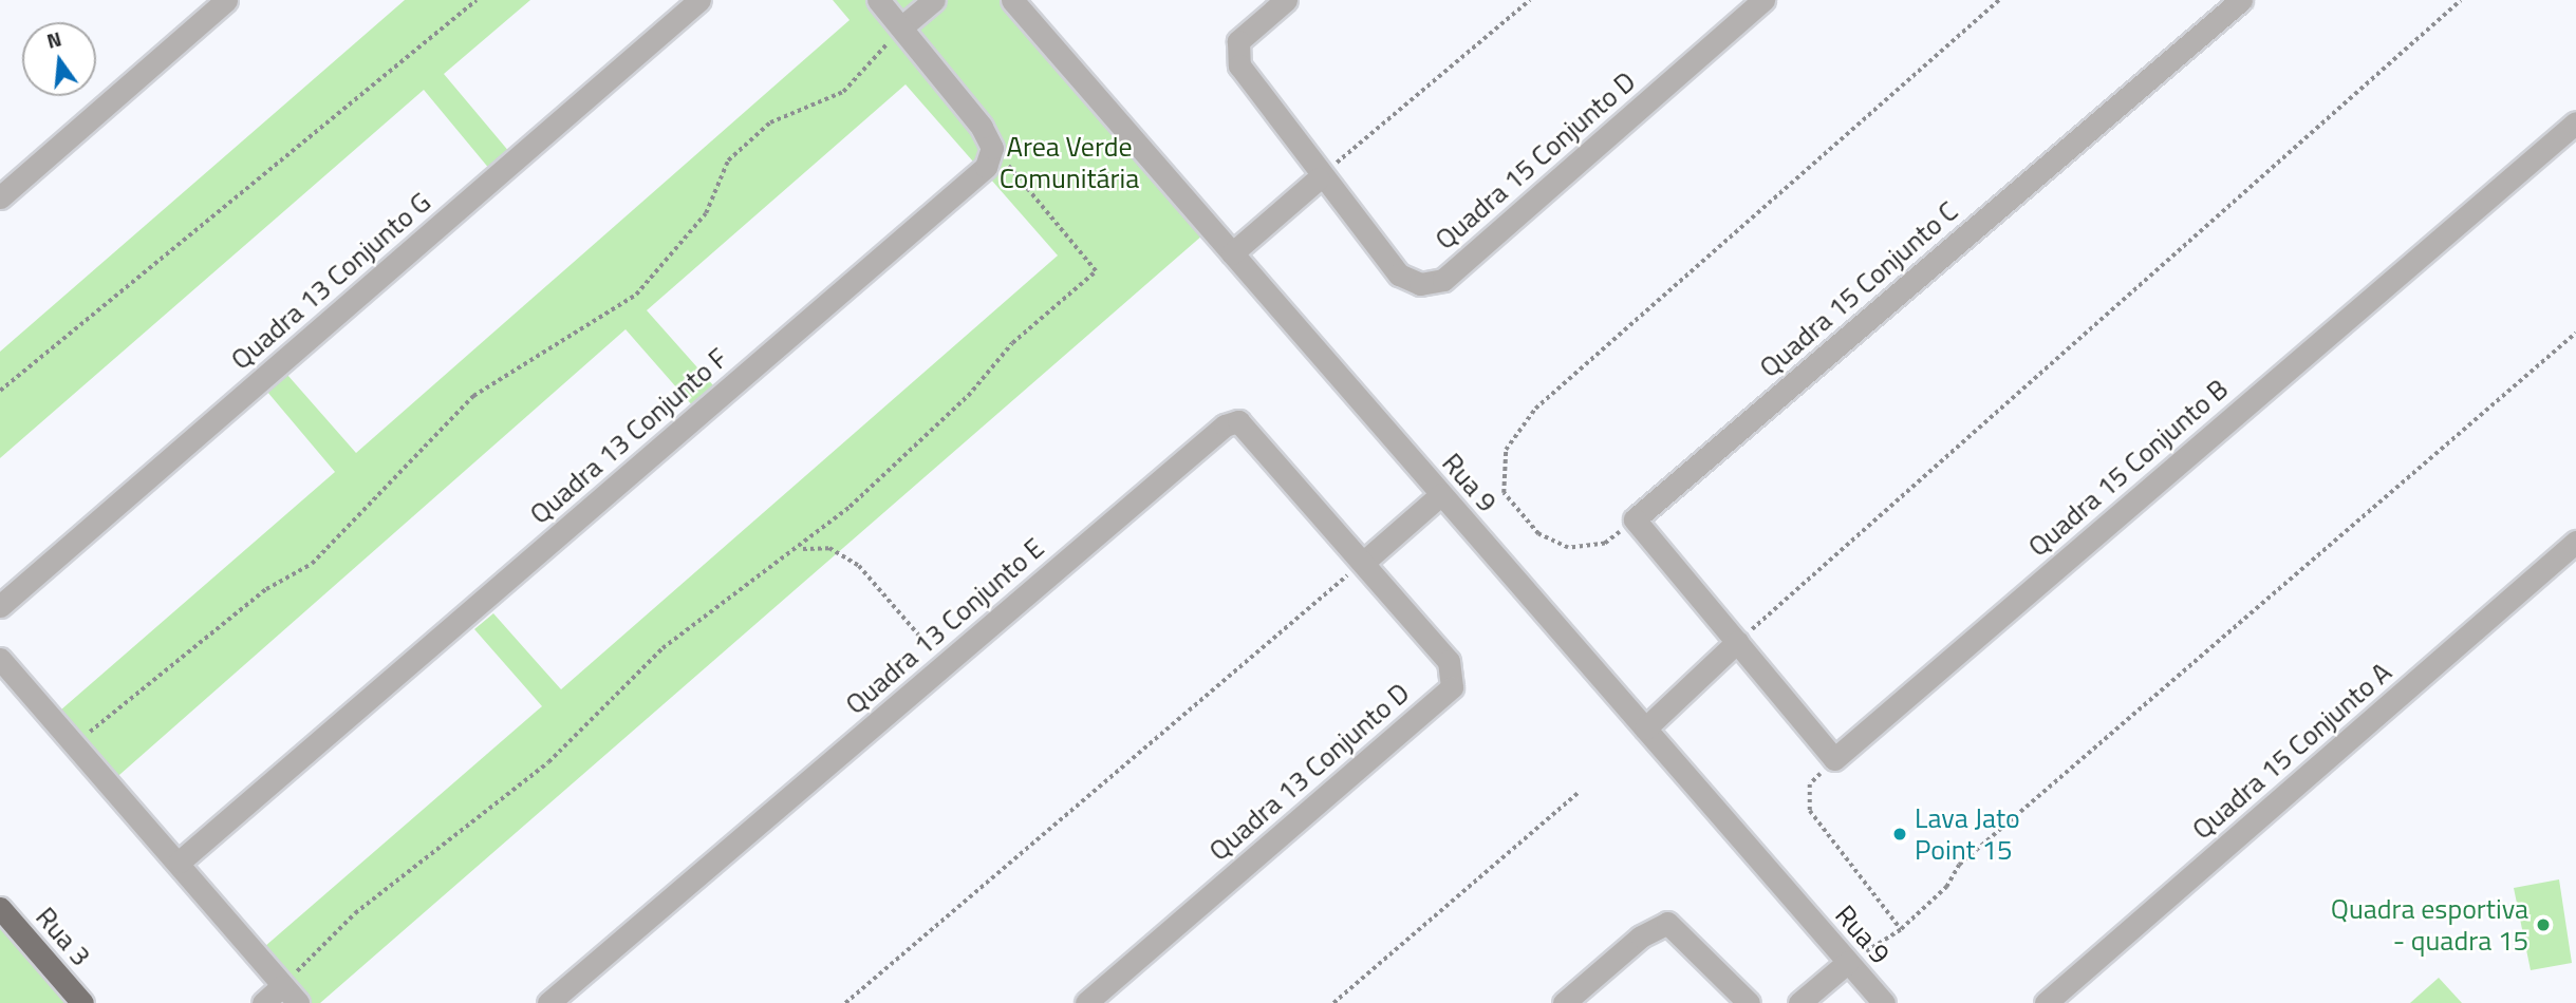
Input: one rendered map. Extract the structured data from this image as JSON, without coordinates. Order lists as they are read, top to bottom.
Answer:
{
  "streets": {
    "main road": ["Rua 3"],
    "street": [
      "Quadra 15 Conjunto D",
      "Quadra 13 Conjunto G",
      "Quadra 15 Conjunto C",
      "Quadra 13 Conjunto F",
      "Quadra 15 Conjunto B",
      "Rua 9",
      "Quadra 13 Conjunto E",
      "Quadra 15 Conjunto A",
      "Quadra 13 Conjunto D"
    ]
  },
  "crossings": [
    ["Quadra 13 Conjunto E", "Quadra 13 Conjunto D"]
  ],
  "parks": ["Area Verde Comunitária"],
  "places": ["Lava Jato Point 15", "Quadra esportiva - quadra 15"],
  "north": "top"
}
